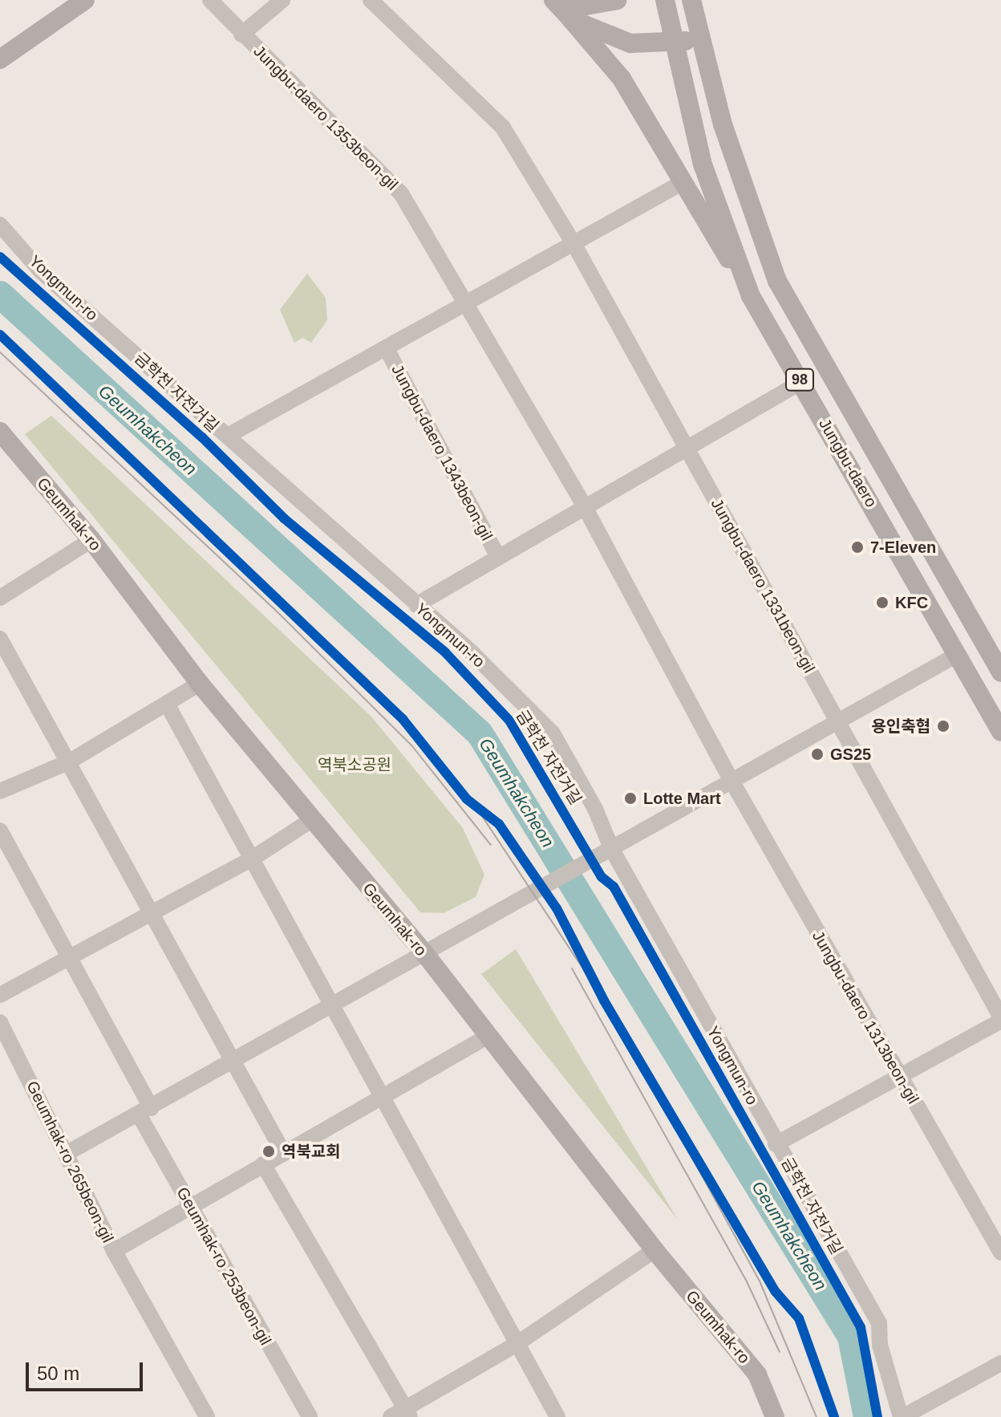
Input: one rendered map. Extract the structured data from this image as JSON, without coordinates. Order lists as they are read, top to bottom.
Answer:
{
  "streets": {
    "main road": ["98", "Jungbu-daero", "Geumhak-ro"],
    "street": [
      "Jungbu-daero 1353beon-gil",
      "Yongmun-ro",
      "Jungbu-daero 1343beon-gil",
      "Jungbu-daero 1331beon-gil",
      "Jungbu-daero 1313beon-gil",
      "Geumhak-ro 265beon-gil",
      "Geumhak-ro 253beon-gil"
    ],
    "cycle path": ["금학천 자전거길"]
  },
  "crossings": [
    ["Yongmun-ro", "Jungbu-daero 1343beon-gil"],
    ["Jungbu-daero 1343beon-gil", "Jungbu-daero"],
    ["Jungbu-daero 1343beon-gil", "Jungbu-daero 1331beon-gil"],
    ["Geumhak-ro", "Geumhak-ro 265beon-gil"],
    ["Geumhak-ro 265beon-gil", "Geumhak-ro 253beon-gil"]
  ],
  "water": ["Geumhakcheon"],
  "parks": ["역북소공원"],
  "places": [
    "7-Eleven",
    "KFC",
    "용인축협",
    "GS25",
    "Lotte Mart",
    "역북교회"
  ],
  "scale_bar": "50 m"
}
